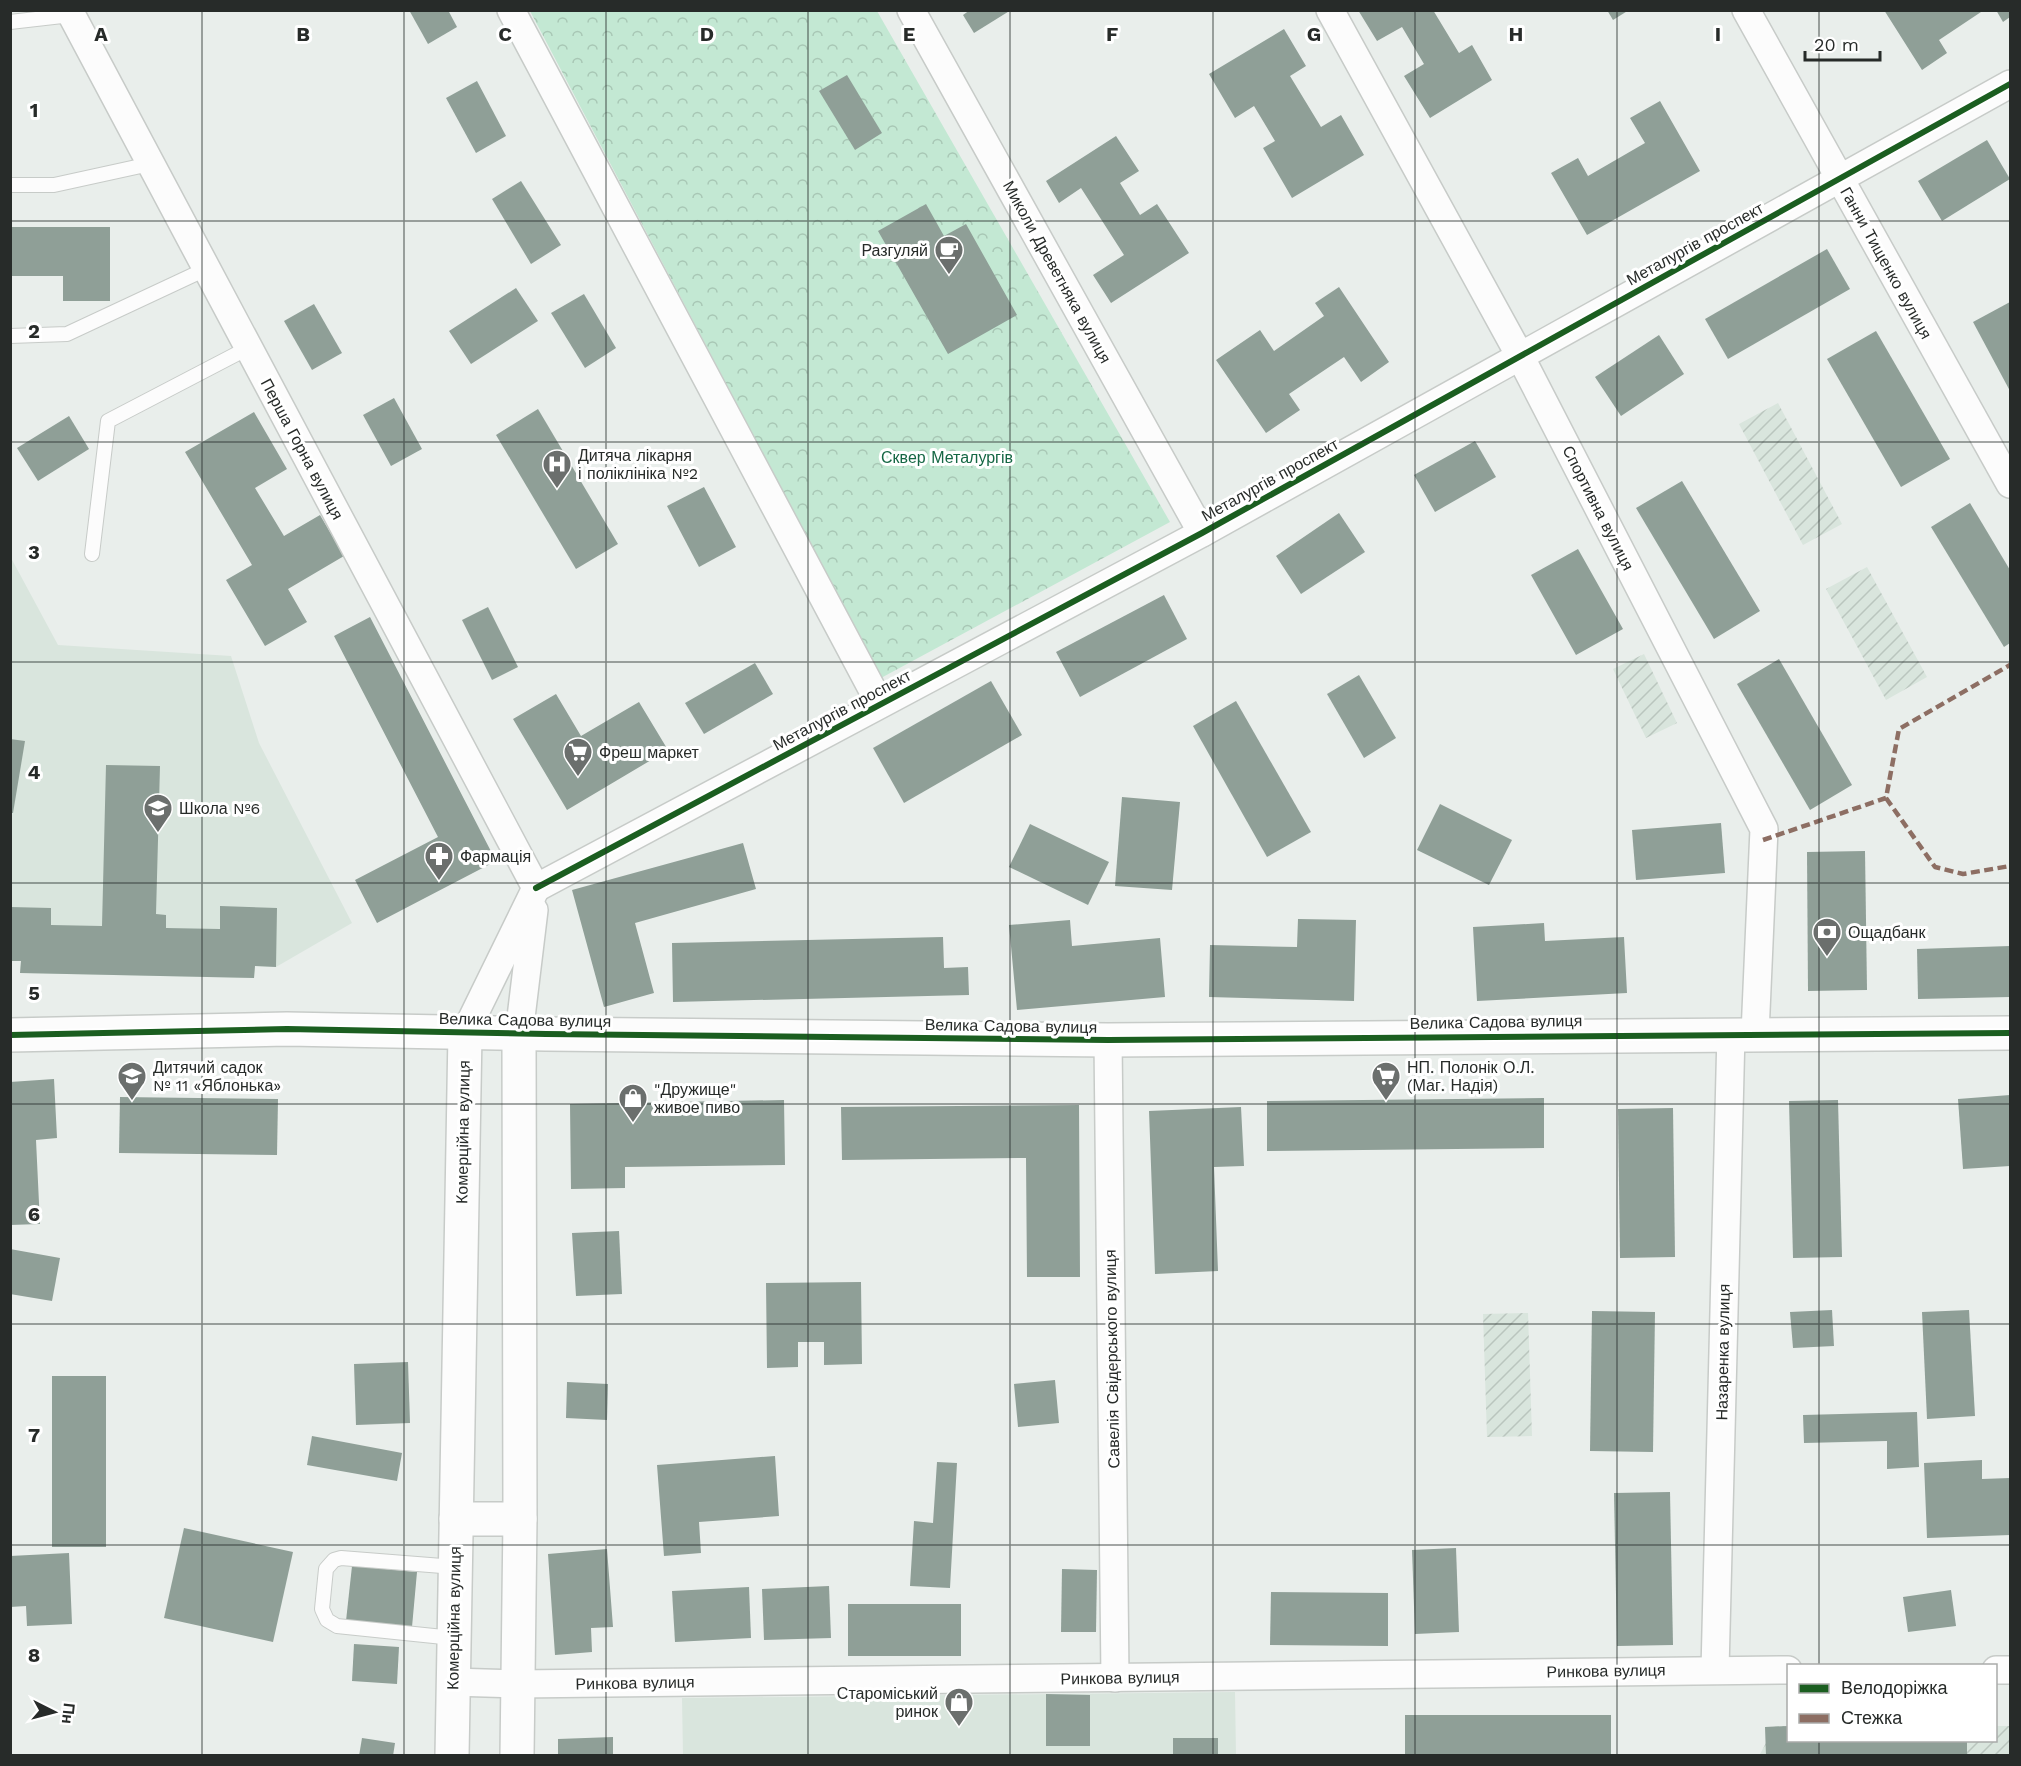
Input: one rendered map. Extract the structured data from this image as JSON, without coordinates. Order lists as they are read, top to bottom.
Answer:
{
  "streets": {
    "street": [
      "Металургів проспект",
      "Ганни Тищенко вулиця",
      "Миколи Древетняка вулиця",
      "Перша Горна вулиця",
      "Спортивна вулиця",
      "Велика Садова вулиця",
      "Комерційна вулиця",
      "Назаренка вулиця",
      "Савелія Свідерського вулиця",
      "Ринкова вулиця"
    ]
  },
  "crossings": [
    ["Металургів проспект", "Ганни Тищенко вулиця"],
    ["Металургів проспект", "Миколи Древетняка вулиця"],
    ["Металургів проспект", "Перша Горна вулиця"],
    ["Металургів проспект", "Спортивна вулиця"],
    ["Металургів проспект", "Комерційна вулиця"],
    ["Перша Горна вулиця", "Комерційна вулиця"],
    ["Спортивна вулиця", "Велика Садова вулиця"],
    ["Спортивна вулиця", "Назаренка вулиця"],
    ["Велика Садова вулиця", "Комерційна вулиця"],
    ["Велика Садова вулиця", "Назаренка вулиця"],
    ["Велика Садова вулиця", "Савелія Свідерського вулиця"],
    ["Комерційна вулиця", "Ринкова вулиця"],
    ["Назаренка вулиця", "Ринкова вулиця"],
    ["Савелія Свідерського вулиця", "Ринкова вулиця"]
  ],
  "parks": ["Сквер Металургів"],
  "places": {
    "cafe": ["Разгуляй"],
    "hospital": ["Дитяча лікарня і поліклініка №2"],
    "supermarket": ["Фреш маркет", "НП. Полонік О.Л. (Маг. Надія)"],
    "school or university": ["Школа №6", "Дитячий садок № 11 «Яблонька»"],
    "pharmacy": ["Фармація"],
    "bank": ["Ощадбанк"],
    "shop": ["\"Дружище\" живое пиво", "Староміський ринок"]
  },
  "legend": ["Велодоріжка", "Стежка"],
  "scale_bar": "20 m",
  "north": "right",
  "grid": {
    "columns": [
      "A",
      "B",
      "C",
      "D",
      "E",
      "F",
      "G",
      "H",
      "I"
    ],
    "rows": [
      "1",
      "2",
      "3",
      "4",
      "5",
      "6",
      "7",
      "8"
    ]
  }
}
